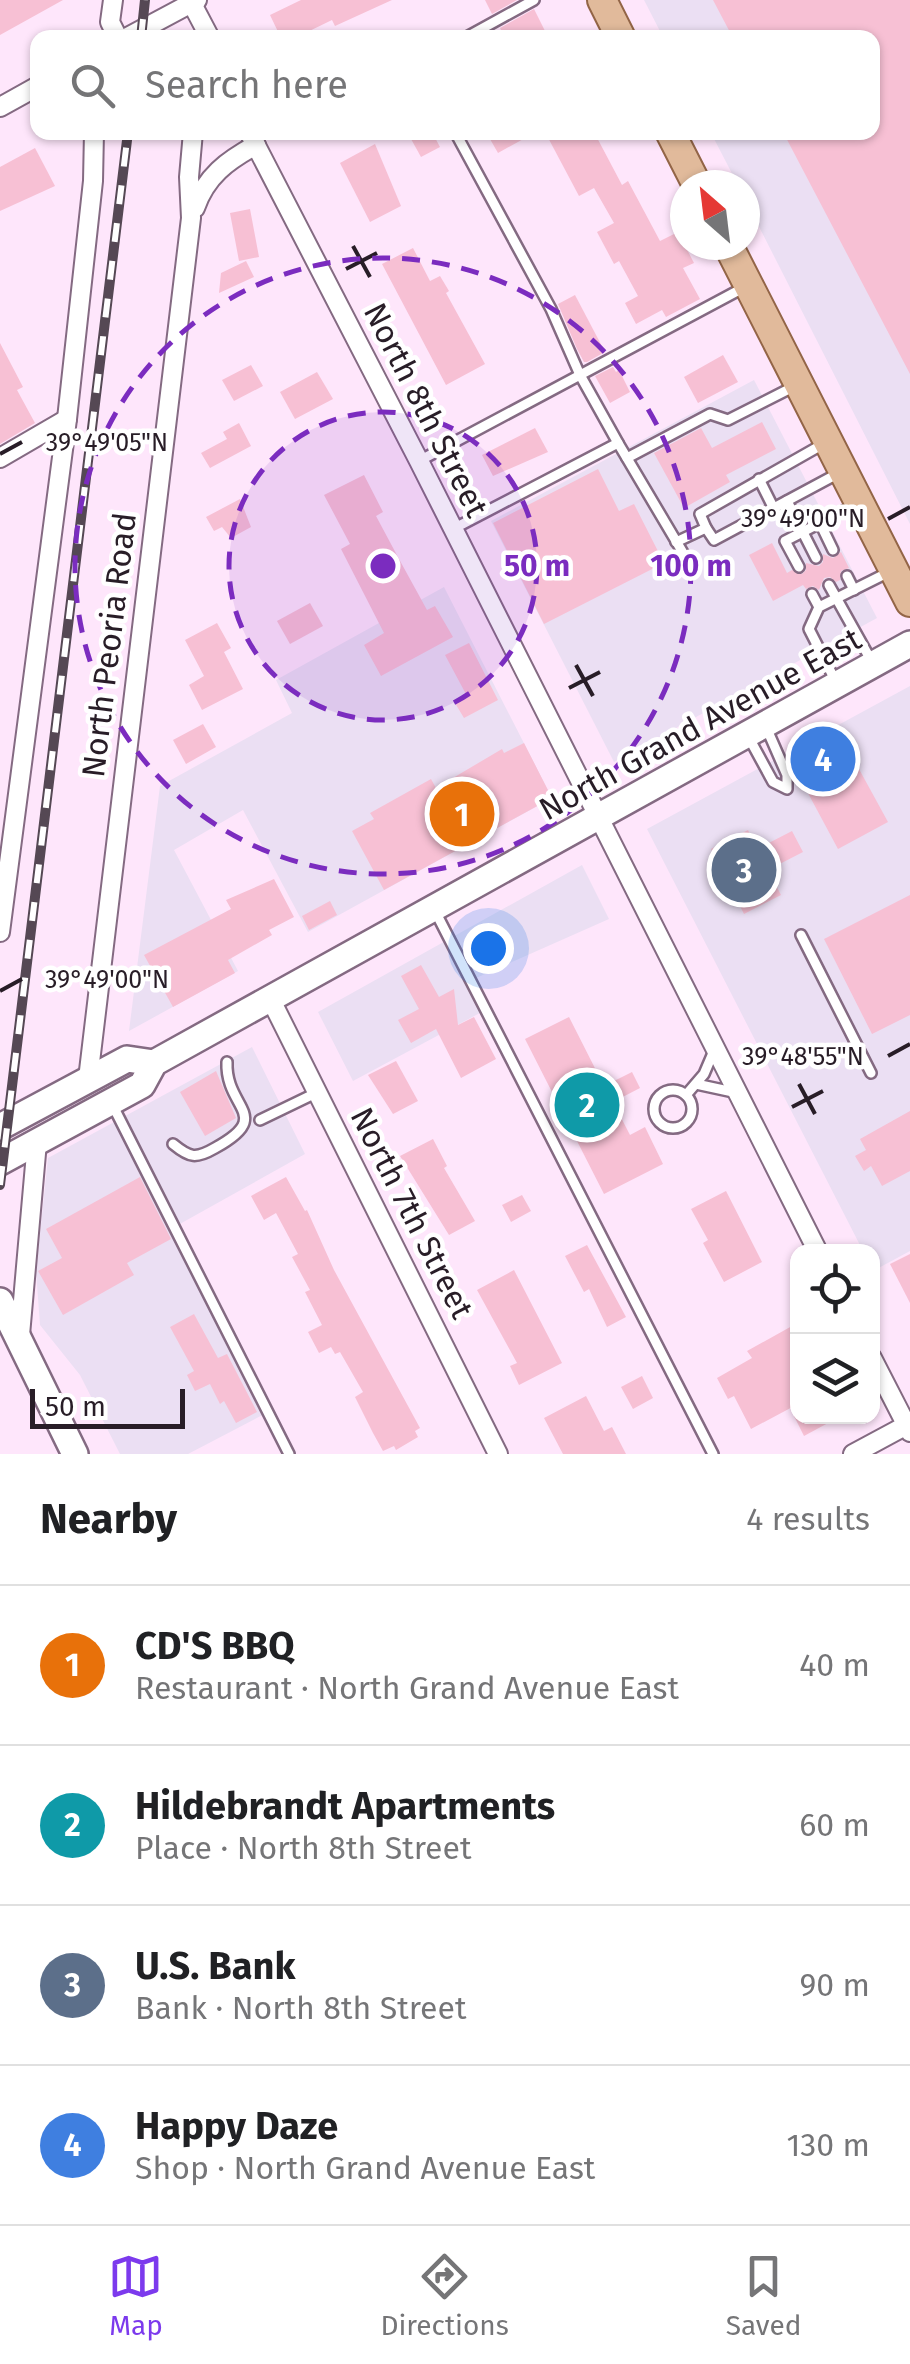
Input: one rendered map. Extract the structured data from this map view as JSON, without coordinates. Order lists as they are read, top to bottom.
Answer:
{
  "streets": {
    "main road": ["North Grand Avenue East"],
    "street": ["North 8th Street", "North Peoria Road", "North 7th Street"]
  },
  "crossings": [
    ["North 8th Street", "North Grand Avenue East"],
    ["North Peoria Road", "North Grand Avenue East"],
    ["North Grand Avenue East", "North 7th Street"]
  ],
  "scale_bar": "50 m",
  "north": "top left",
  "page": {
    "search": "Search here",
    "pins": [
      "4",
      "1",
      "3",
      "2"
    ],
    "scale": "50 m",
    "heading": ["Nearby", "4 results"],
    "list": [
      {
        "mark": "1",
        "name": "CD'S BBQ",
        "note": "Restaurant · North Grand Avenue East",
        "value": "40 m"
      },
      {
        "mark": "2",
        "name": "Hildebrandt Apartments",
        "note": "Place · North 8th Street",
        "value": "60 m"
      },
      {
        "mark": "3",
        "name": "U.S. Bank",
        "note": "Bank · North 8th Street",
        "value": "90 m"
      },
      {
        "mark": "4",
        "name": "Happy Daze",
        "note": "Shop · North Grand Avenue East",
        "value": "130 m"
      }
    ],
    "nav": ["Map", "Directions", "Saved"]
  },
  "coordinates": ["39°49'05\"N", "39°49'00\"N", "39°48'55\"N"],
  "rings": ["50 m", "100 m"]
}
